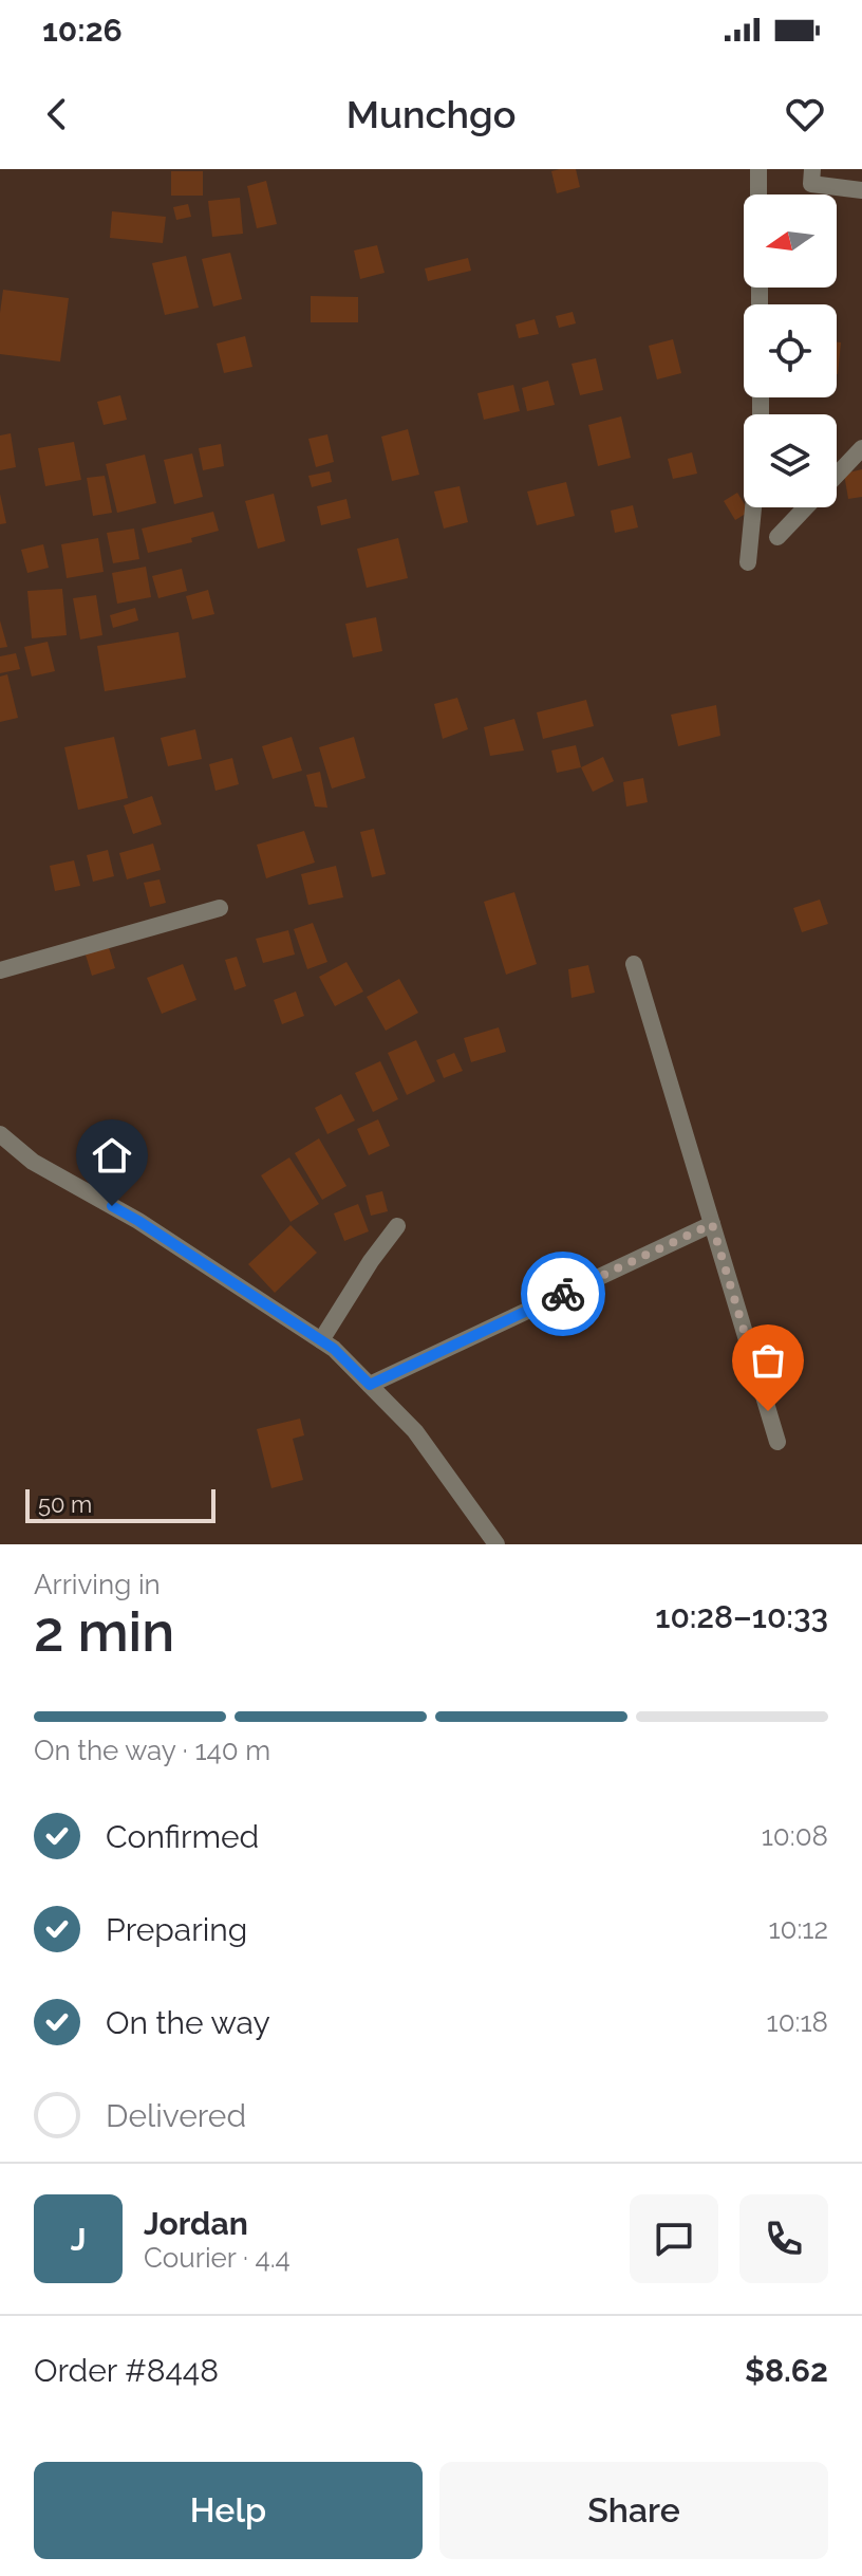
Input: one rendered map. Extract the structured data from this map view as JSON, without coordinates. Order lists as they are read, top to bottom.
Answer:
{
  "scale_bar": "50 m",
  "north": "left",
  "page": {
    "status": "10:26",
    "header": "Munchgo",
    "scale": "50 m",
    "heading": ["2 min", "Arriving in", "10:28–10:33"],
    "panel": [
      "Jordan",
      "Courier · 4.4",
      "Order #8448",
      "$8.62"
    ],
    "bar": "On the way · 140 m",
    "list": [
      ["Confirmed", "10:08"],
      ["Preparing", "10:12"],
      ["On the way", "10:18"],
      "Delivered"
    ],
    "round": "J",
    "buttons": ["Help", "Share"]
  }
}
